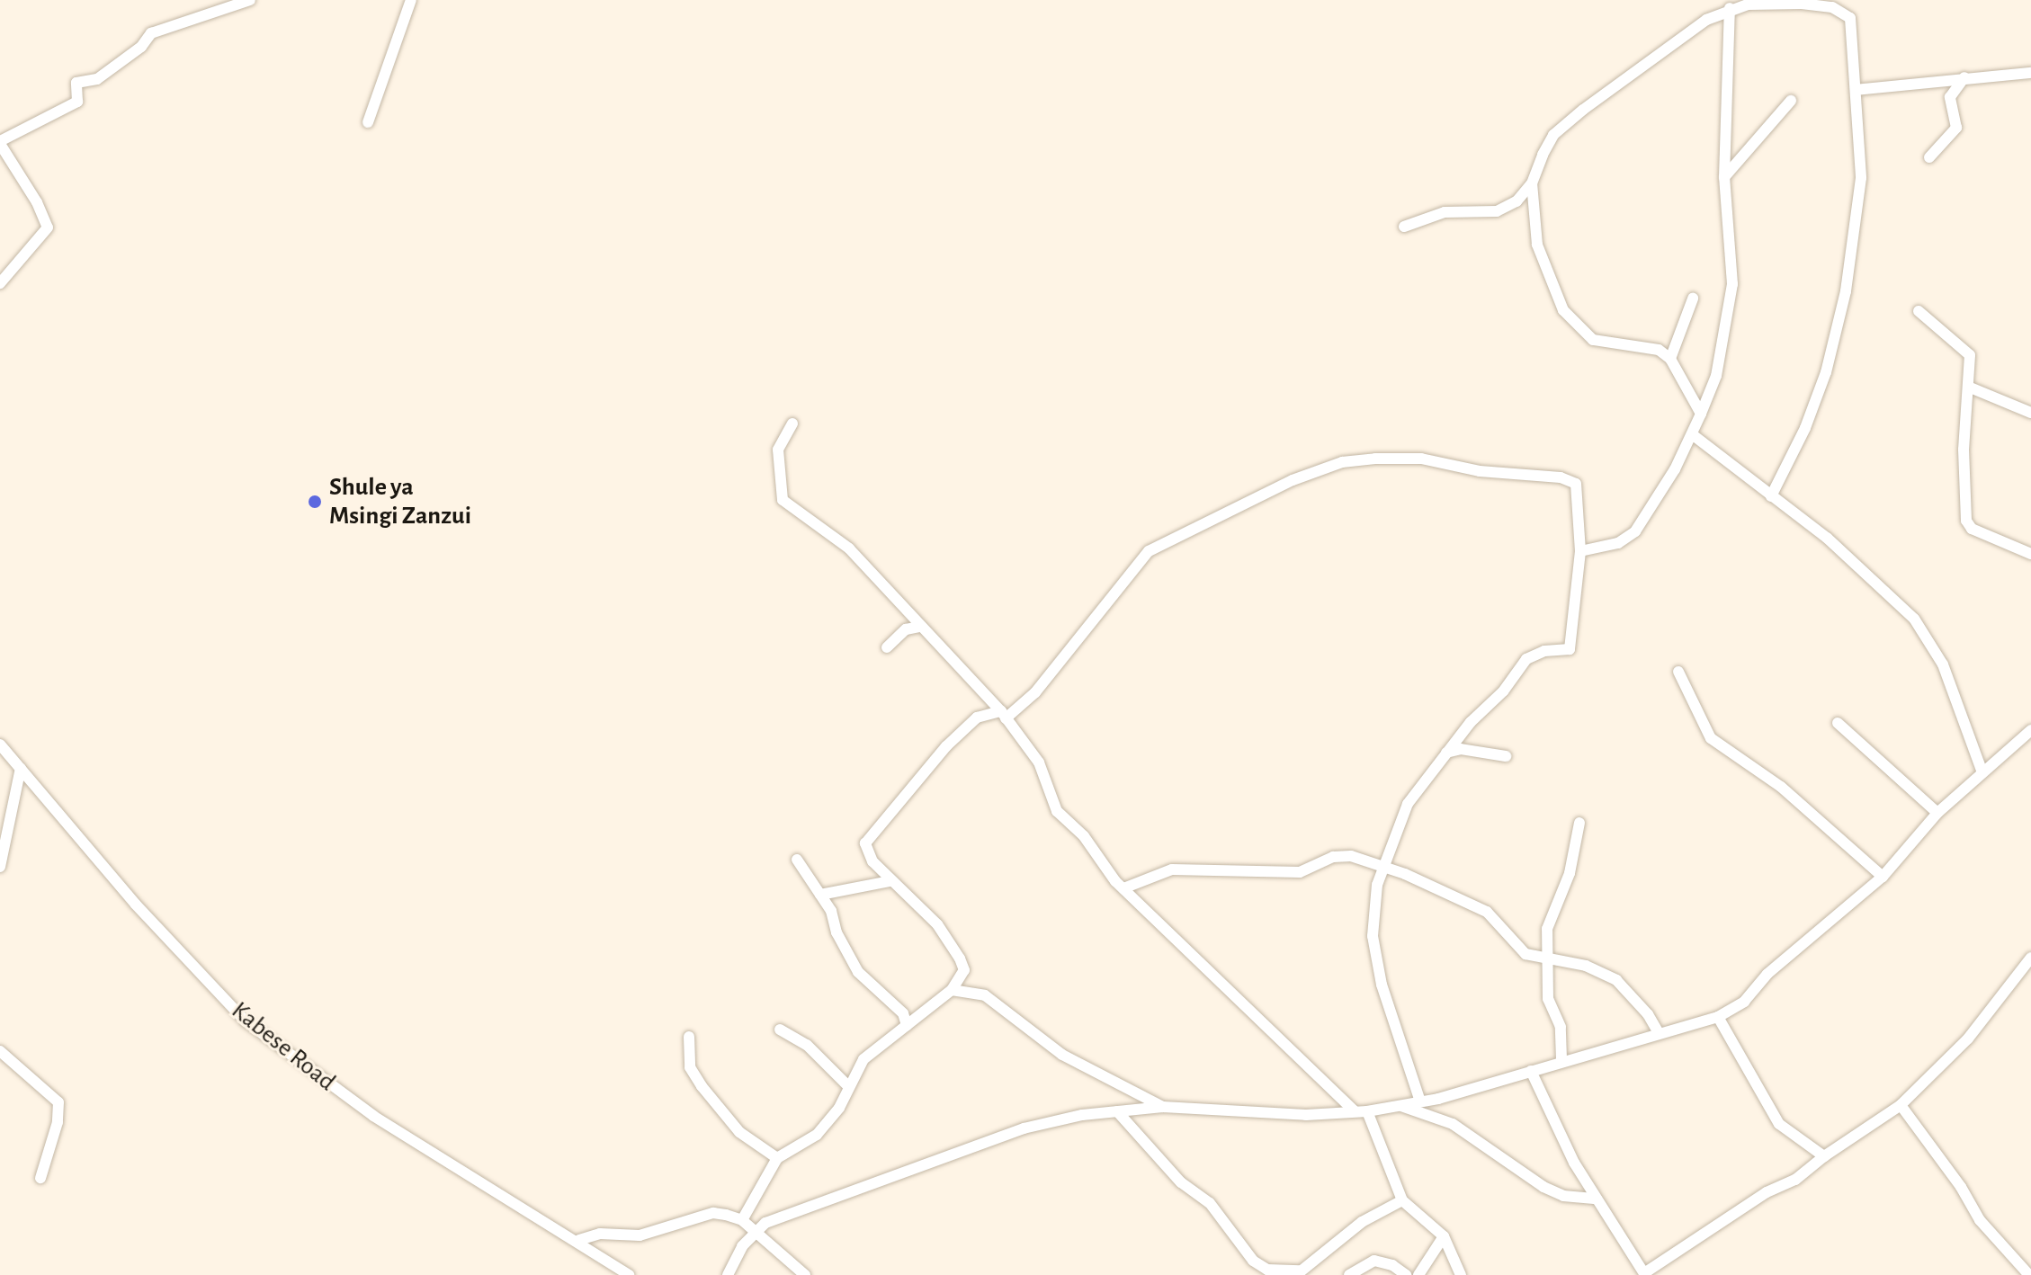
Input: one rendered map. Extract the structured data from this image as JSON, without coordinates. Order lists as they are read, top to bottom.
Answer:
{
  "streets": {
    "street": ["Kabese Road"]
  },
  "places": ["Shule ya Msingi Zanzui"]
}
